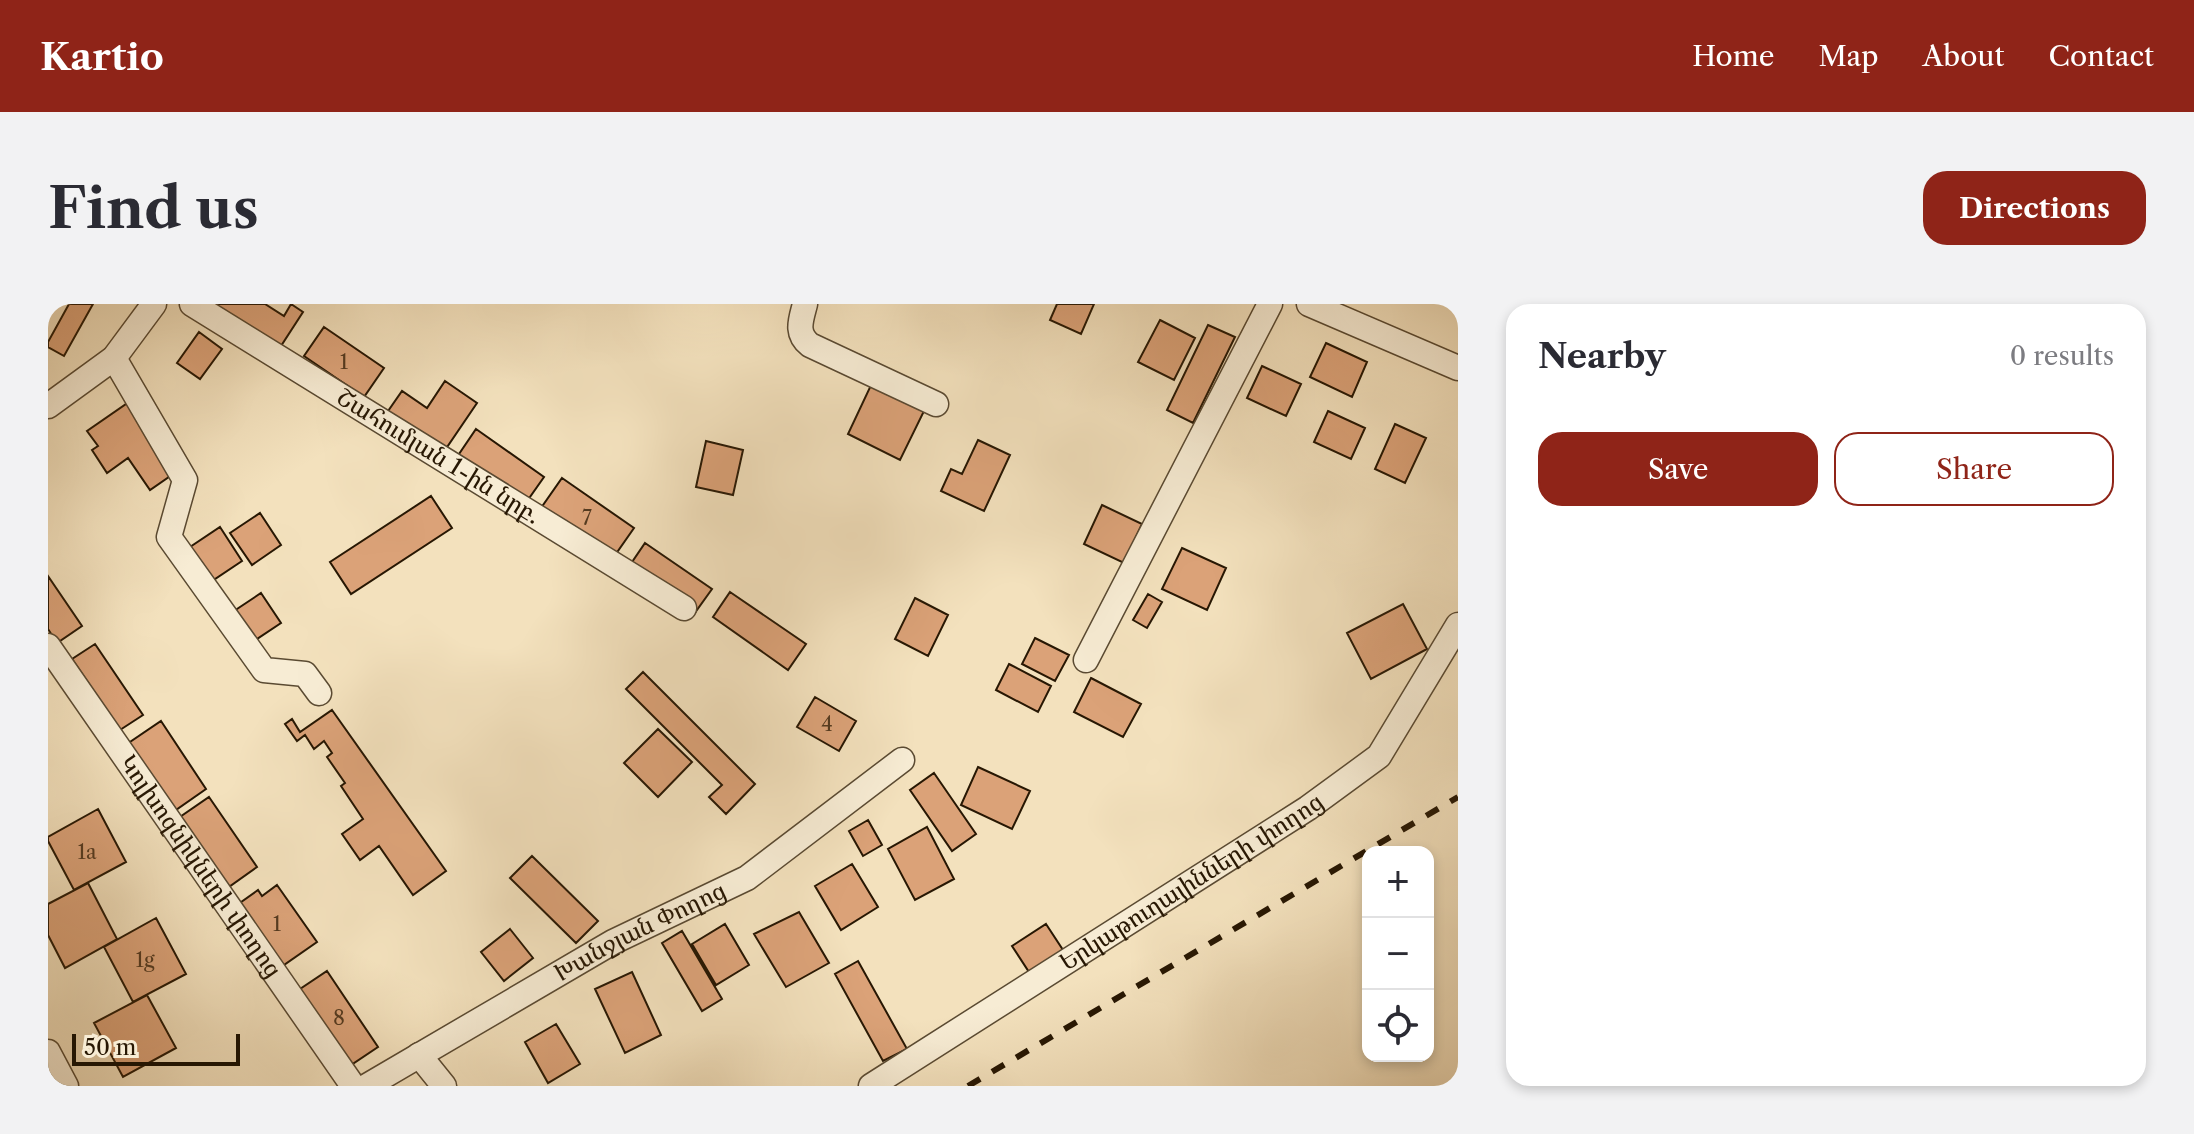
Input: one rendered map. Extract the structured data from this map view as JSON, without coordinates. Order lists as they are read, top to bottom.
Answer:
{
  "streets": {
    "street": [
      "Շահումյան 1-ին նրբ.",
      "Կոլխոզնիկների փողոց",
      "Երկաթուղայինների փողոց",
      "Խանջյան Փողոց"
    ]
  },
  "house_numbers": [
    "1",
    "7",
    "4",
    "1a",
    "1",
    "1g",
    "8"
  ],
  "scale_bar": "50 m",
  "page": {
    "header": "Kartio",
    "nav": [
      "Home",
      "Map",
      "About",
      "Contact"
    ],
    "buttons": [
      "Directions",
      ["Save", "Share"]
    ],
    "title": "Find us",
    "heading": ["Nearby", "0 results"],
    "map_buttons": ["+", "−"],
    "scale": "50 m"
  }
}
